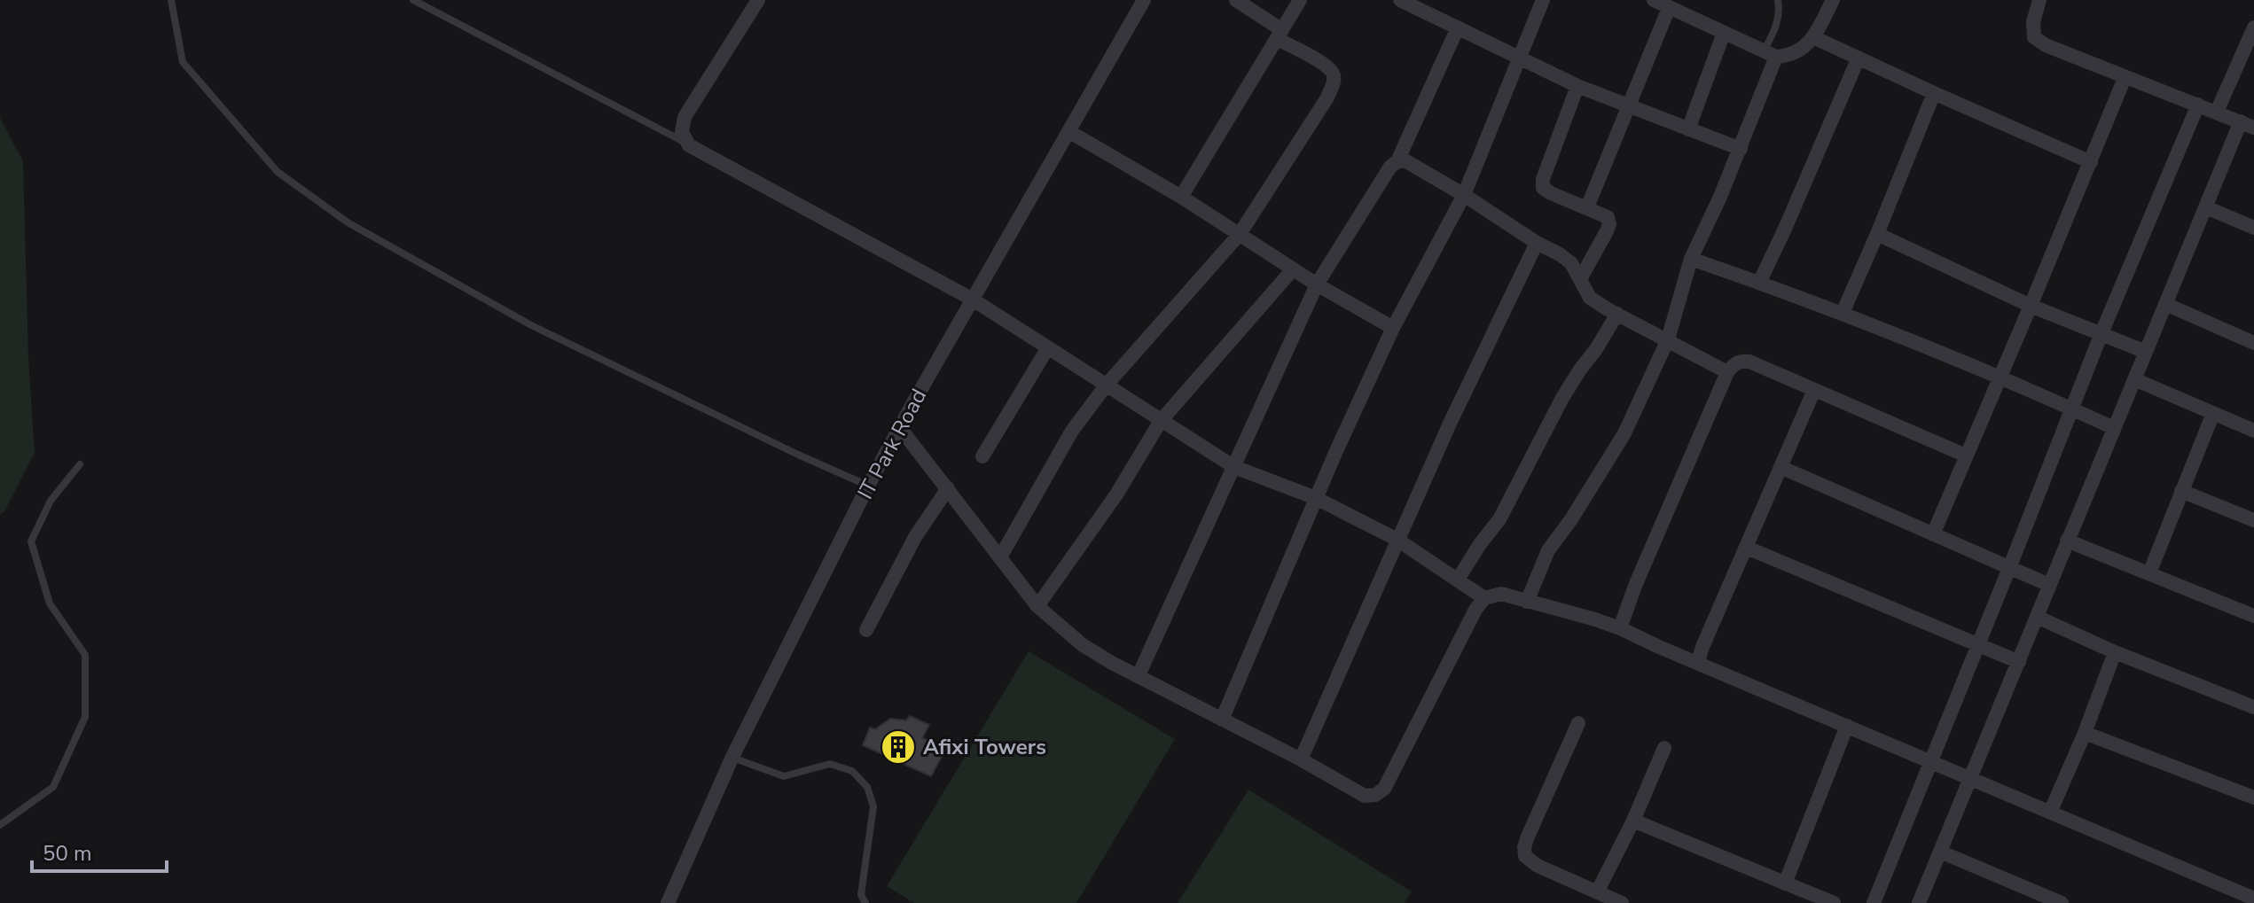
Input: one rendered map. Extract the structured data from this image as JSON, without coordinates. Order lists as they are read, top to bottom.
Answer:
{
  "streets": {
    "street": ["IT Park Road"]
  },
  "places": {
    "building": ["Afixi Towers"]
  },
  "scale_bar": "50 m"
}
